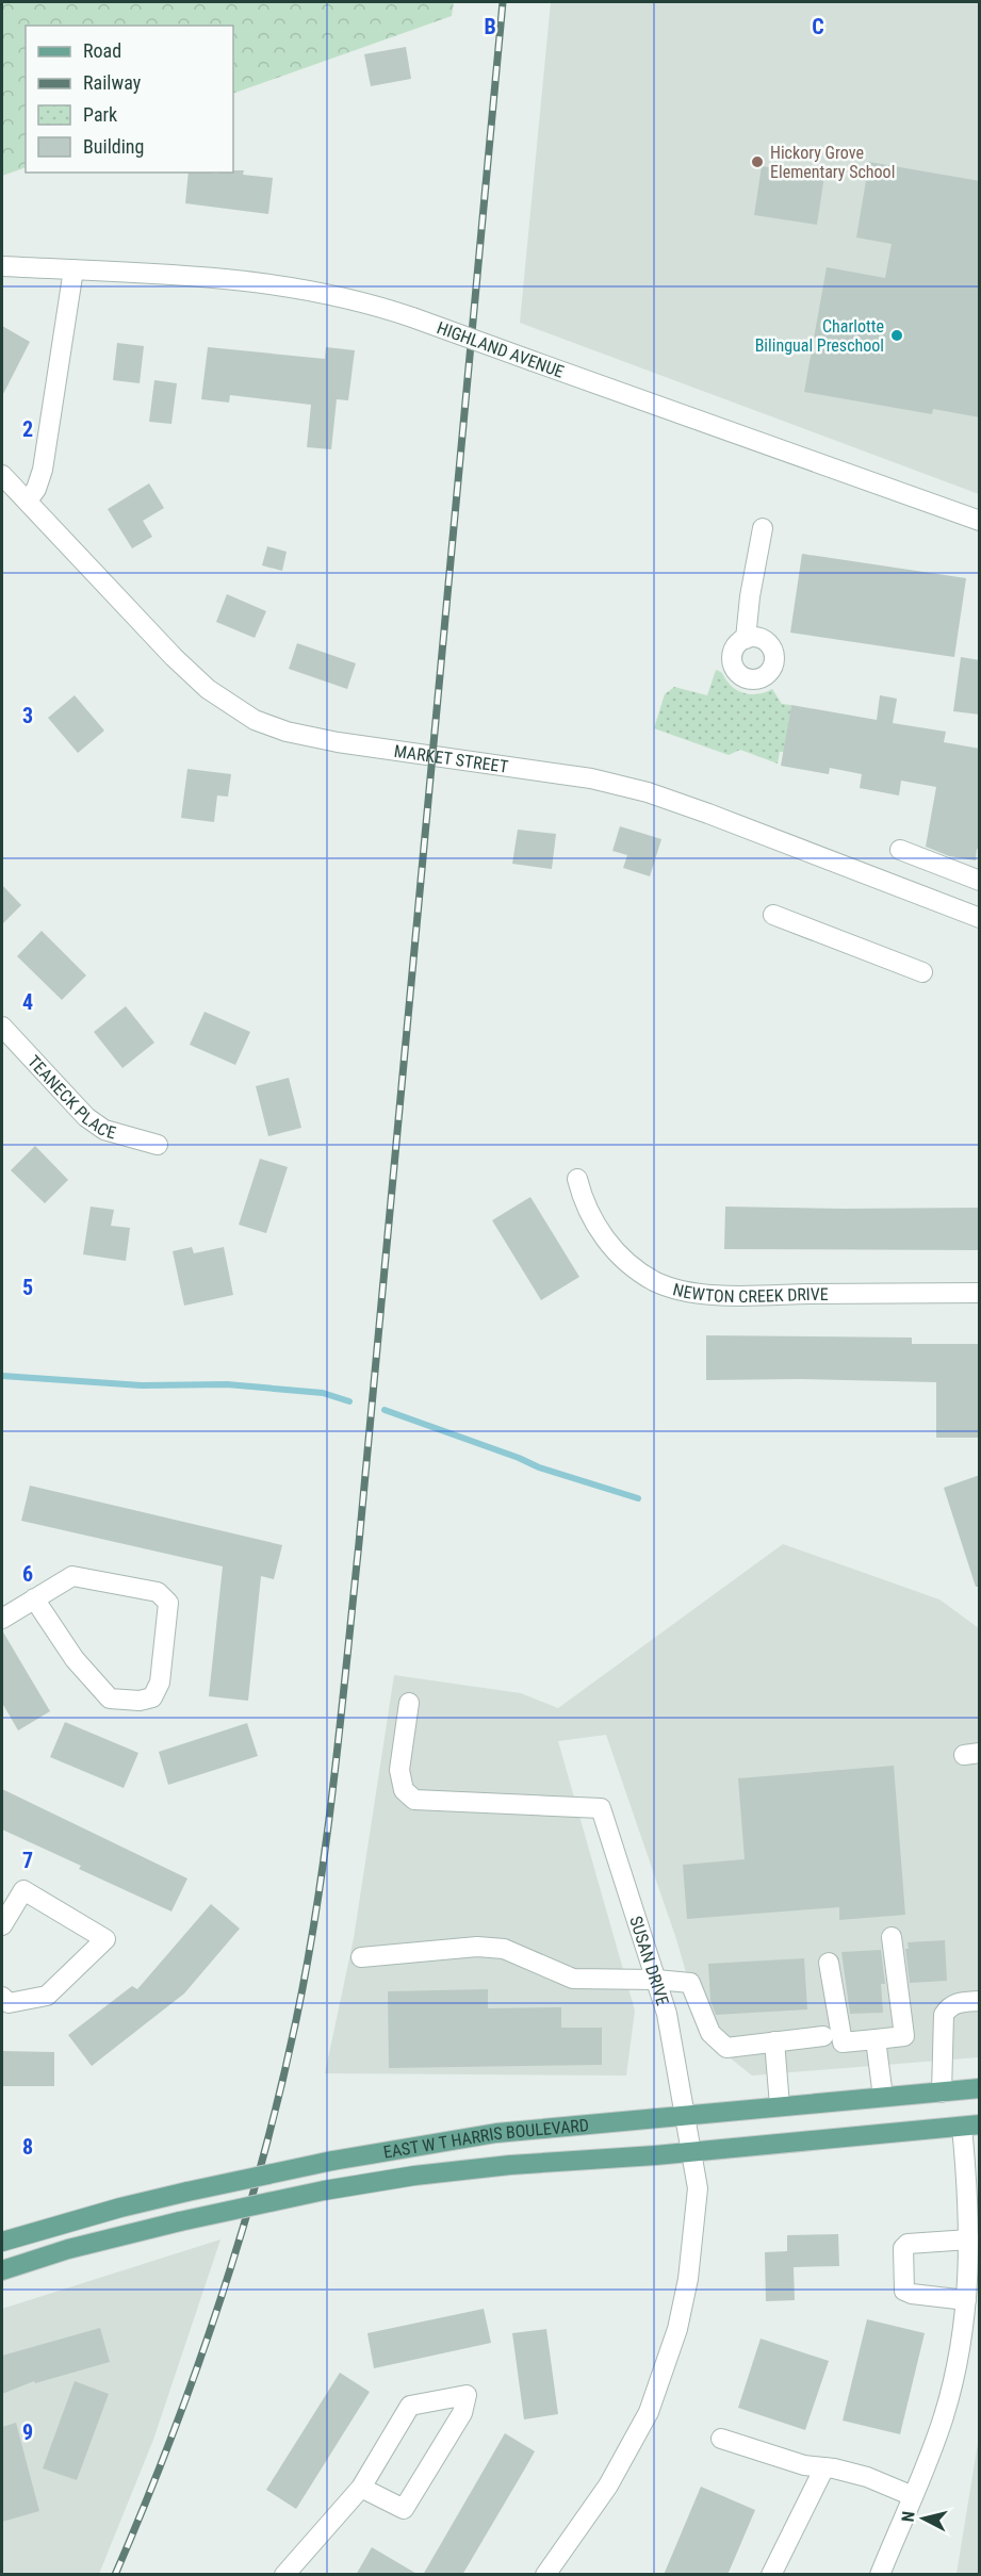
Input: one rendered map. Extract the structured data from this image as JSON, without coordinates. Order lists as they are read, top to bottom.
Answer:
{
  "streets": {
    "main road": ["EAST W T HARRIS BOULEVARD"],
    "street": [
      "HIGHLAND AVENUE",
      "MARKET STREET",
      "TEANECK PLACE",
      "NEWTON CREEK DRIVE",
      "SUSAN DRIVE"
    ]
  },
  "crossings": [
    ["SUSAN DRIVE", "EAST W T HARRIS BOULEVARD"]
  ],
  "places": ["Hickory Grove Elementary School", "Charlotte Bilingual Preschool"],
  "legend": [
    "Road",
    "Railway",
    "Park",
    "Building"
  ],
  "north": "left",
  "grid": {
    "columns": ["B", "C"],
    "rows": [
      "2",
      "3",
      "4",
      "5",
      "6",
      "7",
      "8",
      "9"
    ]
  }
}
